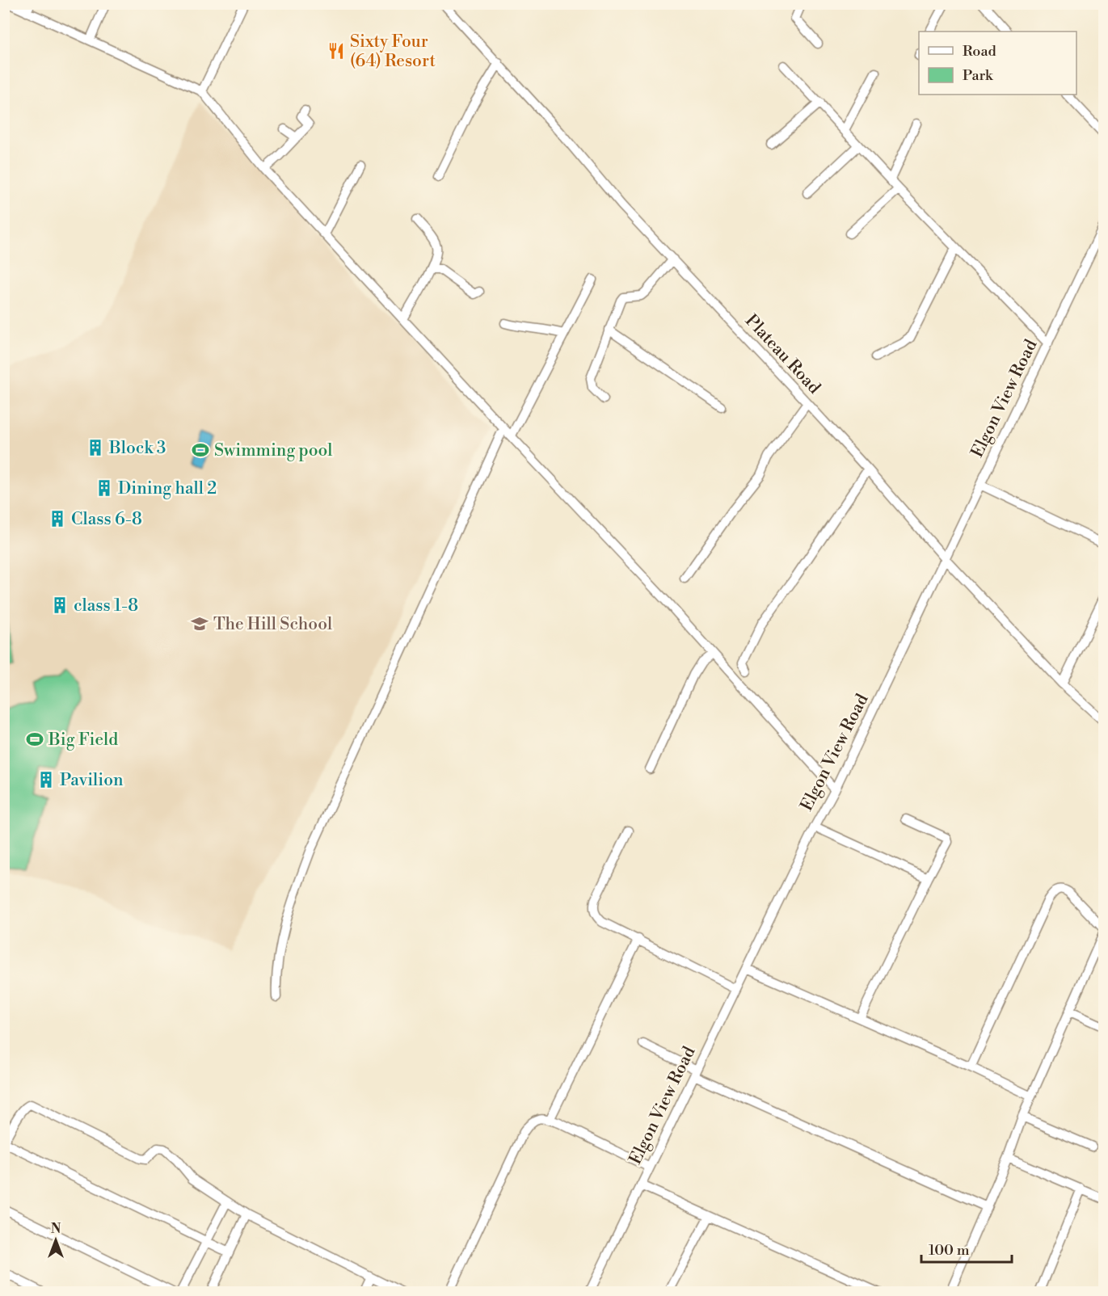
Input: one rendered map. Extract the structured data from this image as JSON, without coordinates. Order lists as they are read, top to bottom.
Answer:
{
  "streets": {
    "street": ["Plateau Road", "Elgon View Road"]
  },
  "crossings": [
    ["Plateau Road", "Elgon View Road"]
  ],
  "places": {
    "restaurant": ["Sixty Four (64) Resort"],
    "building": [
      "Block 3",
      "Dining hall 2",
      "Class 6-8",
      "class 1-8",
      "Pavilion"
    ],
    "sports": ["Swimming pool", "Big Field"],
    "school or university": ["The Hill School"]
  },
  "legend": ["Road", "Park"],
  "scale_bar": "100 m",
  "north": "top"
}
